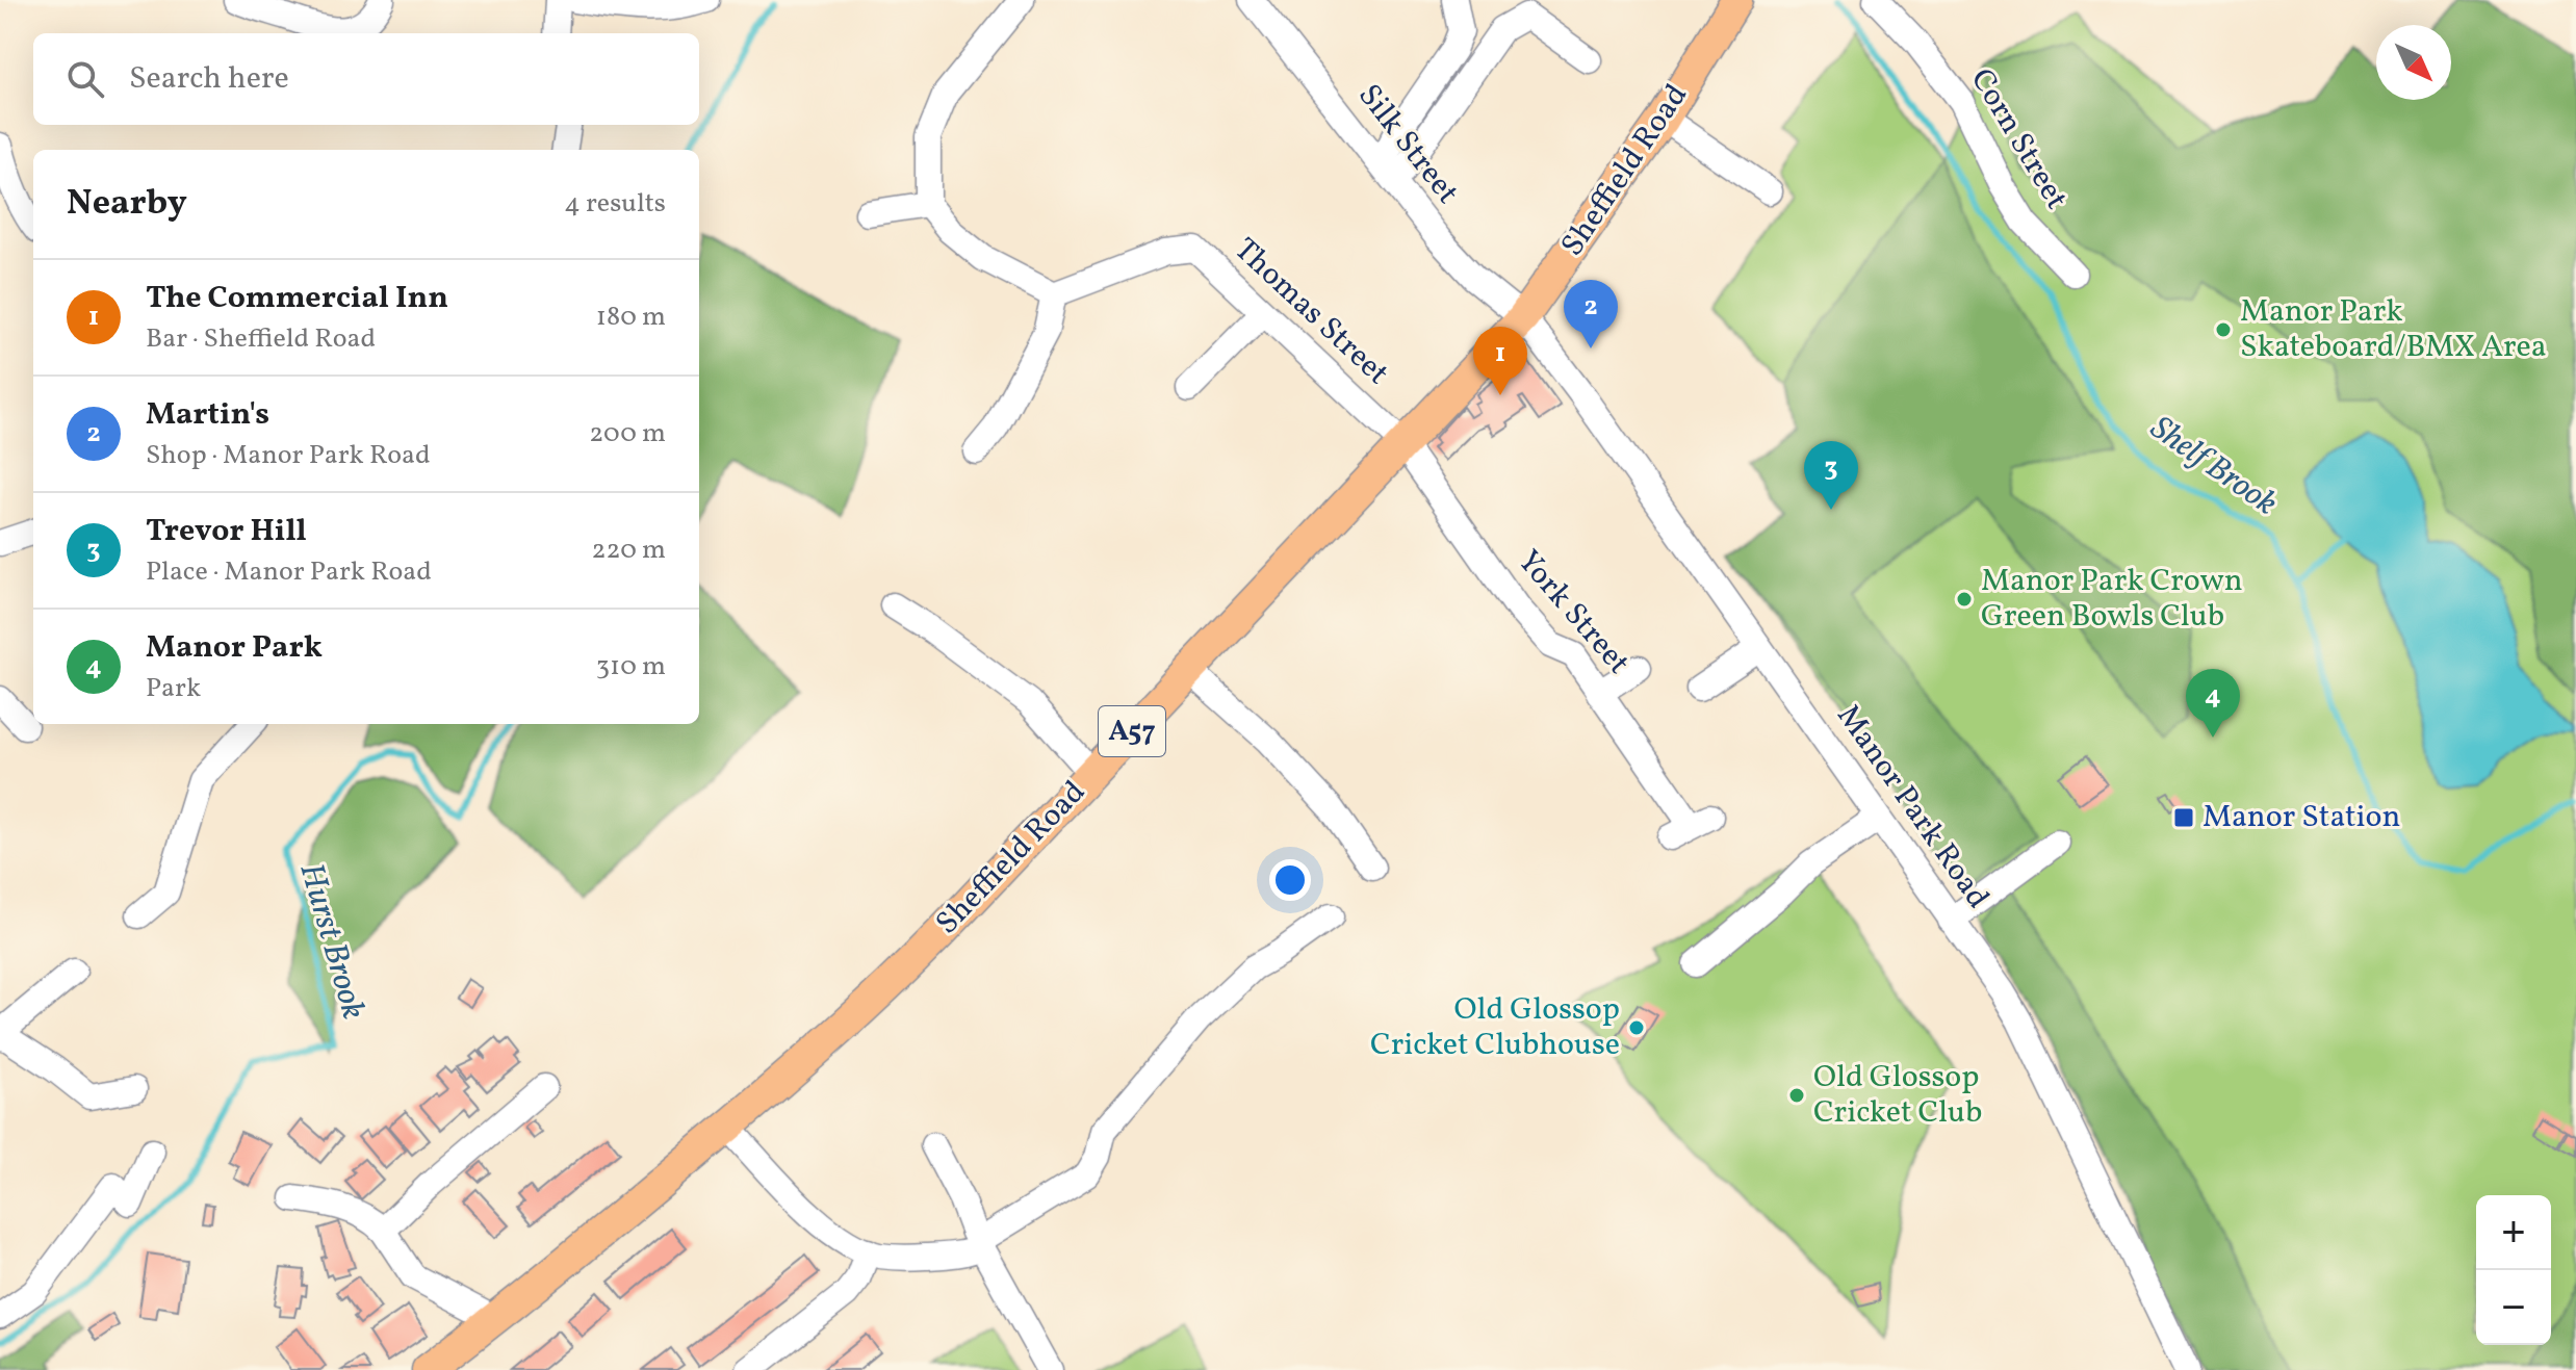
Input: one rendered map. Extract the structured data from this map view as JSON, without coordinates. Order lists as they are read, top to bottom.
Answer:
{
  "streets": {
    "main road": ["Sheffield Road", "A57"],
    "street": [
      "Corn Street",
      "Silk Street",
      "Thomas Street",
      "York Street",
      "Manor Park Road"
    ]
  },
  "crossings": [
    ["Silk Street", "Sheffield Road"],
    ["Silk Street", "Manor Park Road"],
    ["Sheffield Road", "Thomas Street"],
    ["Sheffield Road", "York Street"],
    ["Sheffield Road", "Manor Park Road"],
    ["Thomas Street", "York Street"]
  ],
  "water": ["Shelf Brook", "Hurst Brook"],
  "places": {
    "other": [
      "Manor Park Skateboard/BMX Area",
      "Manor Park Crown Green Bowls Club",
      "Old Glossop Cricket Clubhouse",
      "Old Glossop Cricket Club"
    ],
    "transit": ["Manor Station"]
  },
  "north": "bottom right",
  "page": {
    "search": "Search here",
    "heading": ["Nearby", "4 results"],
    "list": [
      {
        "mark": "1",
        "name": "The Commercial Inn",
        "note": "Bar · Sheffield Road",
        "value": "180 m"
      },
      {
        "mark": "2",
        "name": "Martin's",
        "note": "Shop · Manor Park Road",
        "value": "200 m"
      },
      {
        "mark": "3",
        "name": "Trevor Hill",
        "note": "Place · Manor Park Road",
        "value": "220 m"
      },
      {
        "mark": "4",
        "name": "Manor Park",
        "note": "Park",
        "value": "310 m"
      }
    ],
    "pins": [
      "2",
      "1",
      "3",
      "4"
    ],
    "map_buttons": ["+", "−"]
  }
}
